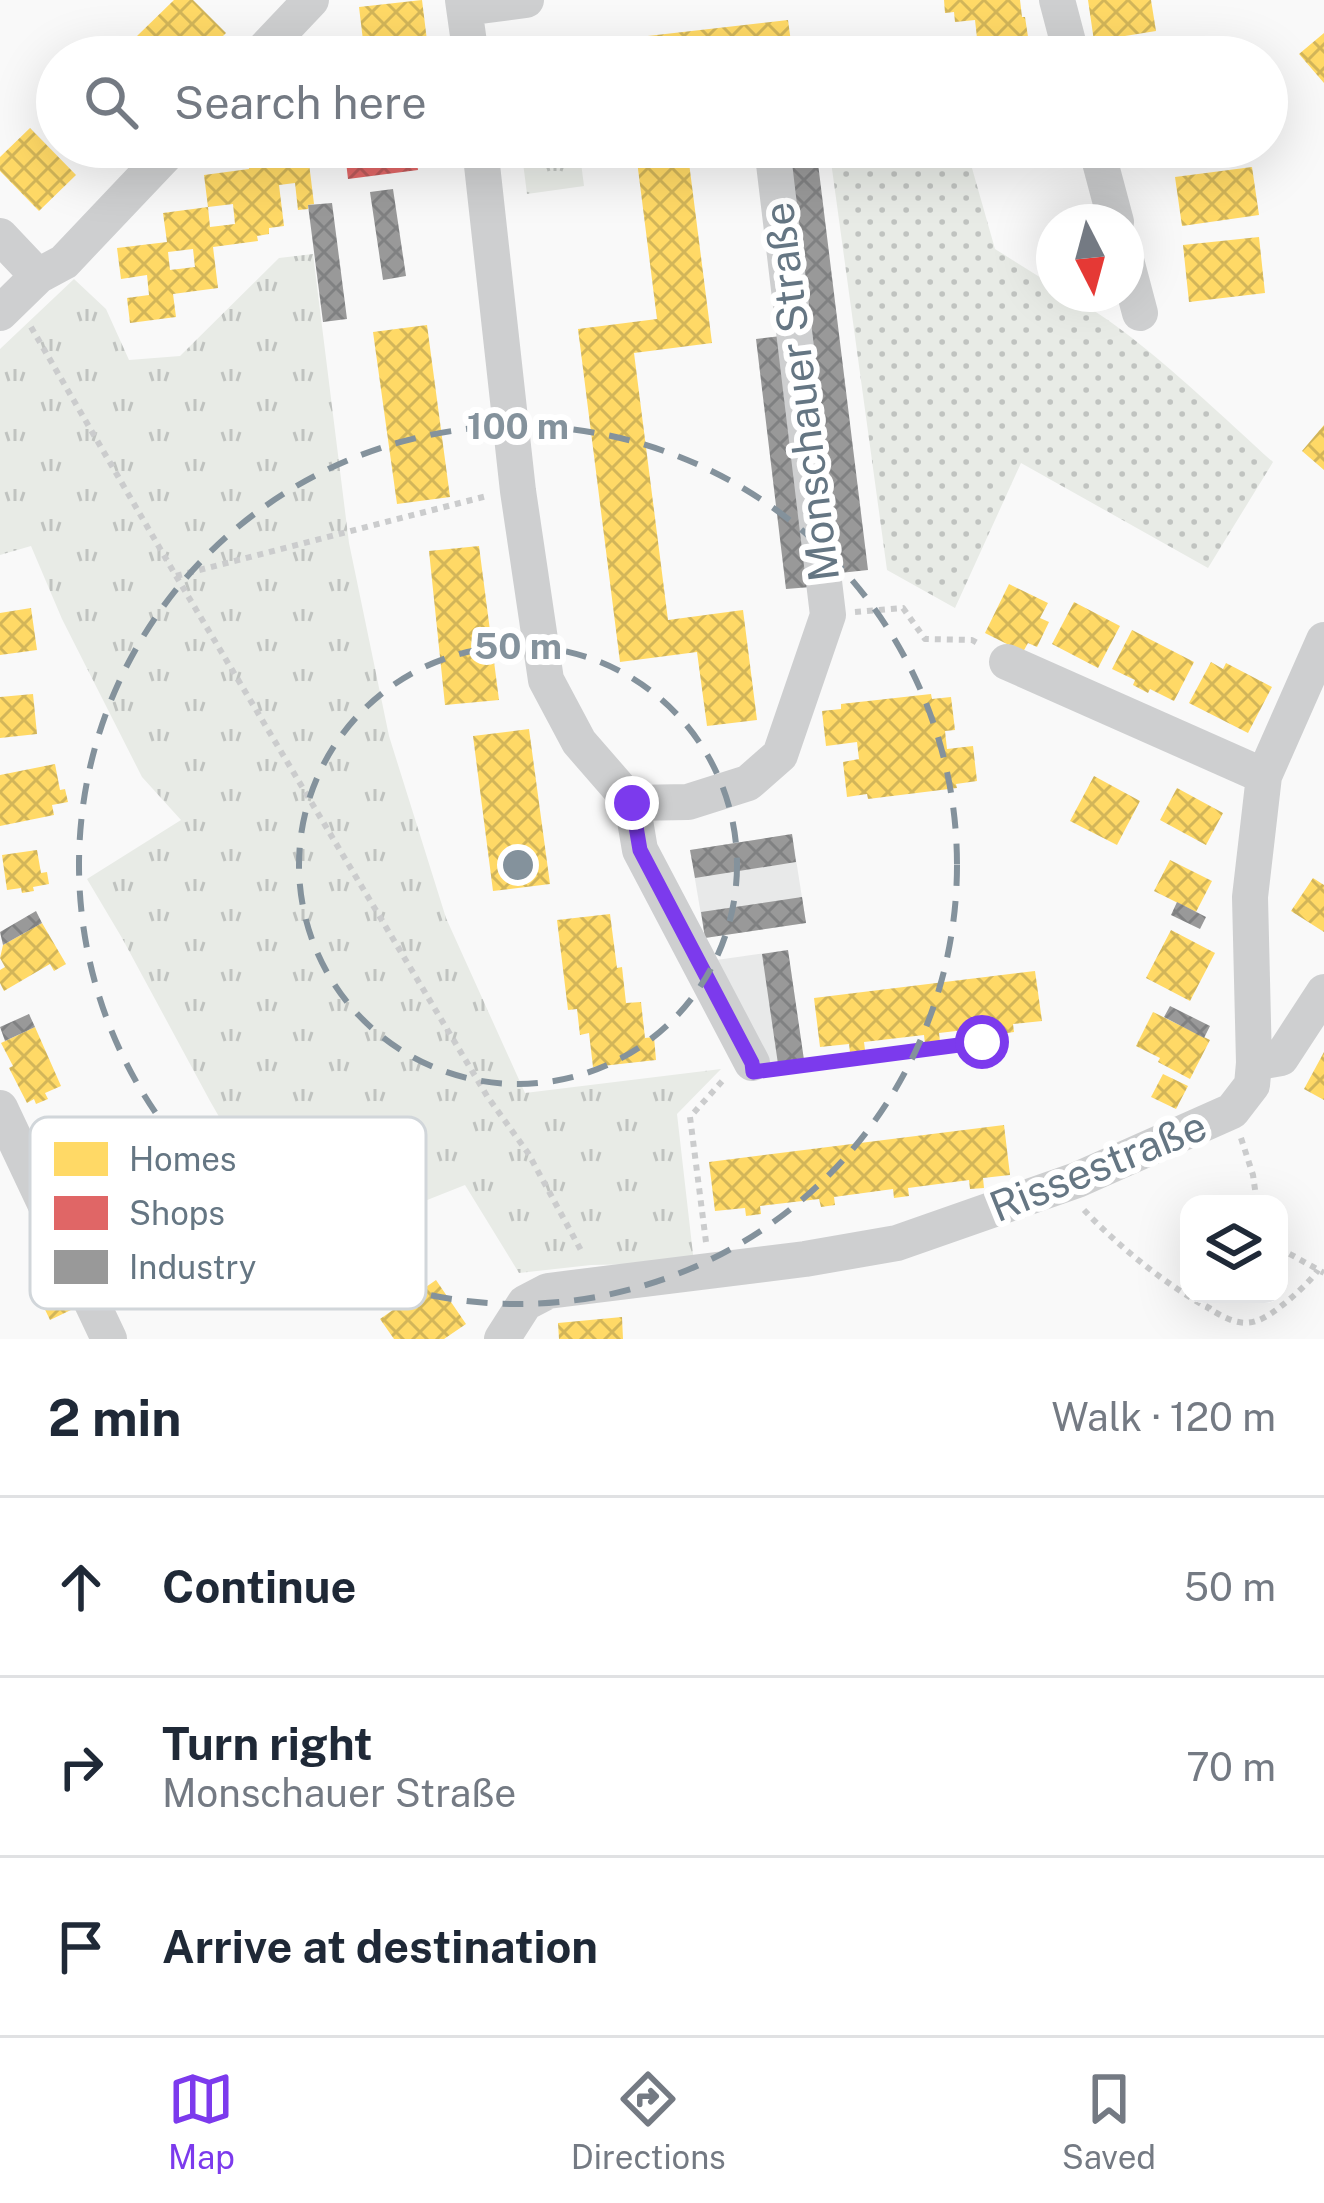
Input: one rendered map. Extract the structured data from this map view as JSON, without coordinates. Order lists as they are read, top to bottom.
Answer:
{
  "streets": {
    "street": ["Monschauer Straße", "Rissestraße"]
  },
  "legend": ["Homes", "Shops", "Industry"],
  "north": "bottom",
  "page": {
    "search": "Search here",
    "heading": ["2 min", "Walk · 120 m"],
    "list": [
      ["Continue", "50 m"],
      ["Turn right", "Monschauer Straße", "70 m"],
      "Arrive at destination"
    ],
    "nav": ["Map", "Directions", "Saved"]
  },
  "rings": ["100 m", "50 m"]
}
